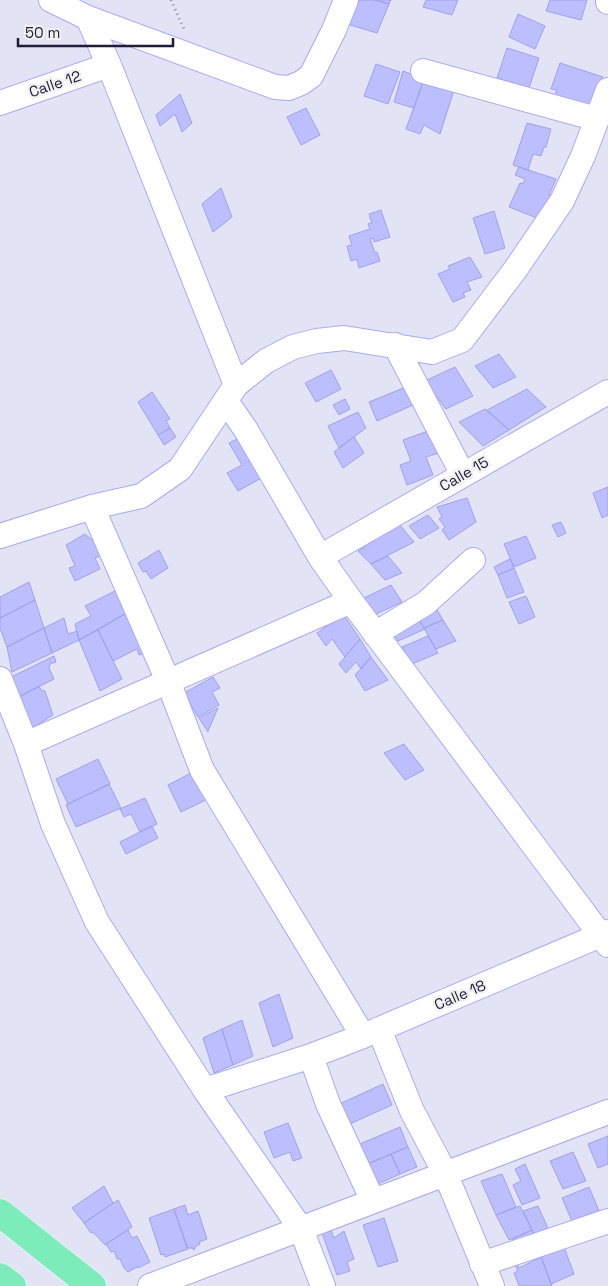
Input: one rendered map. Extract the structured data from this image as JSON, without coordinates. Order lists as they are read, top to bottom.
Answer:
{
  "streets": {
    "street": ["Calle 12", "Calle 15", "Calle 18"]
  },
  "scale_bar": "50 m"
}
